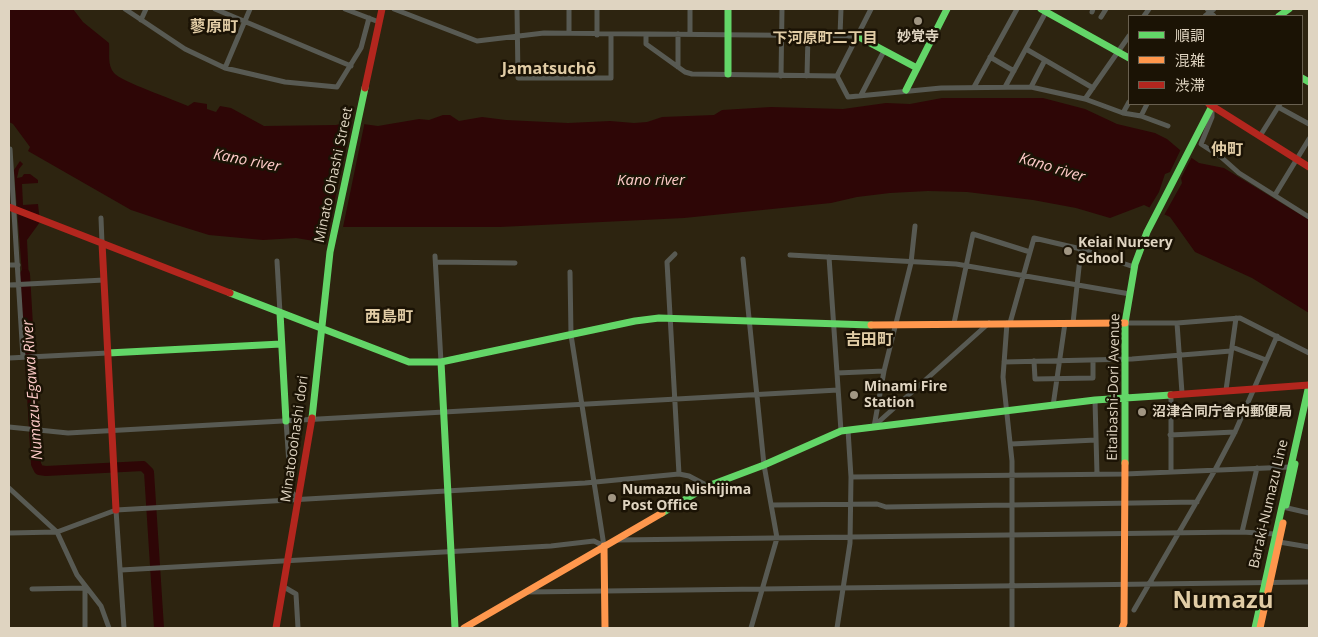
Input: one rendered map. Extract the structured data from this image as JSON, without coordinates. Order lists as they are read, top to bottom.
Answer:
{
  "streets": {
    "street": [
      "Minato Ohashi Street",
      "Eitaibashi-Dori Avenue",
      "Minatooohashi dori",
      "Baraki-Numazu Line"
    ]
  },
  "crossings": [
    ["Minato Ohashi Street", "Minatooohashi dori"]
  ],
  "districts": [
    "蓼原町",
    "下河原町二丁目",
    "Jamatsuchō",
    "仲町",
    "西島町",
    "吉田町",
    "Numazu"
  ],
  "water": ["Kano river", "Numazu-Egawa River"],
  "places": [
    "妙覚寺",
    "Keiai Nursery School",
    "Minami Fire Station",
    "沼津合同庁舎内郵便局",
    "Numazu Nishijima Post Office"
  ],
  "legend": ["順調", "混雑", "渋滞"]
}
